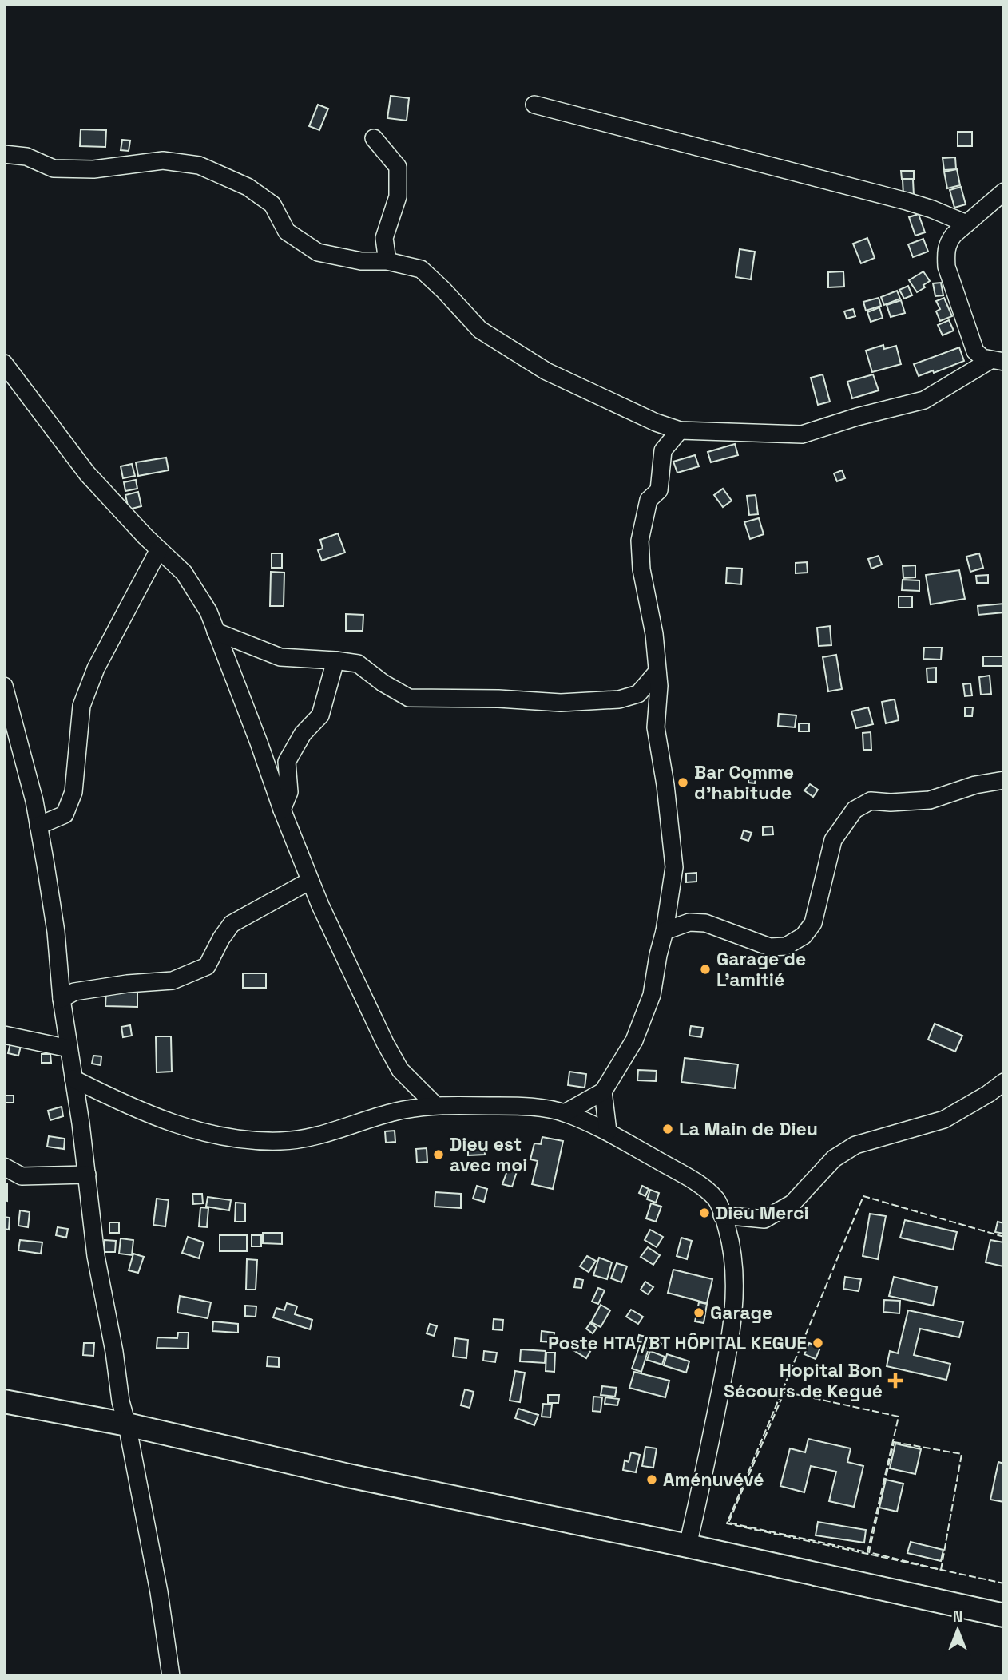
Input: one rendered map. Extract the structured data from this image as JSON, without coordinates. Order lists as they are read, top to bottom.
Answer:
{
  "places": {
    "other": [
      "Bar Comme d'habitude",
      "Garage de L'amitié",
      "La Main de Dieu",
      "Dieu est avec moi",
      "Dieu Merci",
      "Garage",
      "Poste HTA /BT HÔPITAL KEGUE",
      "Aménuvévé"
    ],
    "health": ["Hopital Bon Sécours de Kegué"]
  },
  "north": "top"
}
